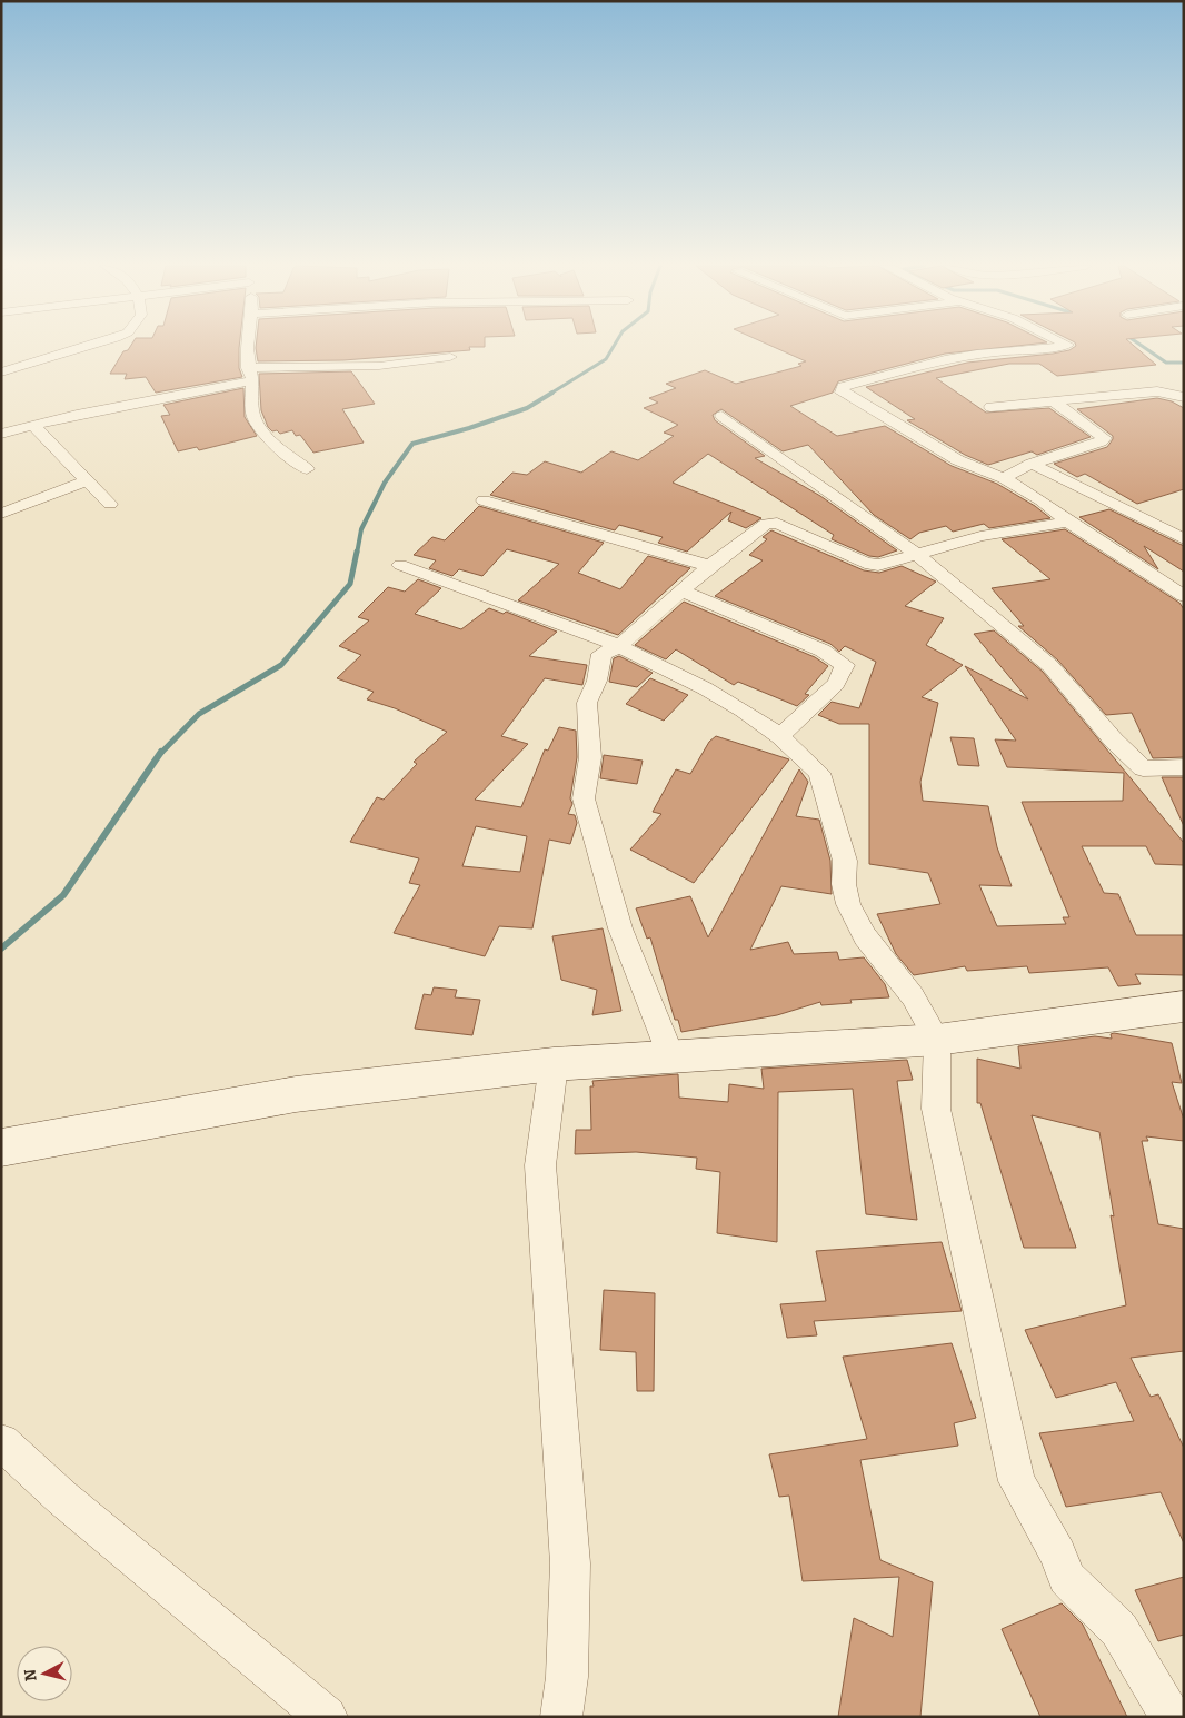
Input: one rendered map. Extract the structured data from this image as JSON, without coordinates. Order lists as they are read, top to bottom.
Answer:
{
  "north": "left"
}
